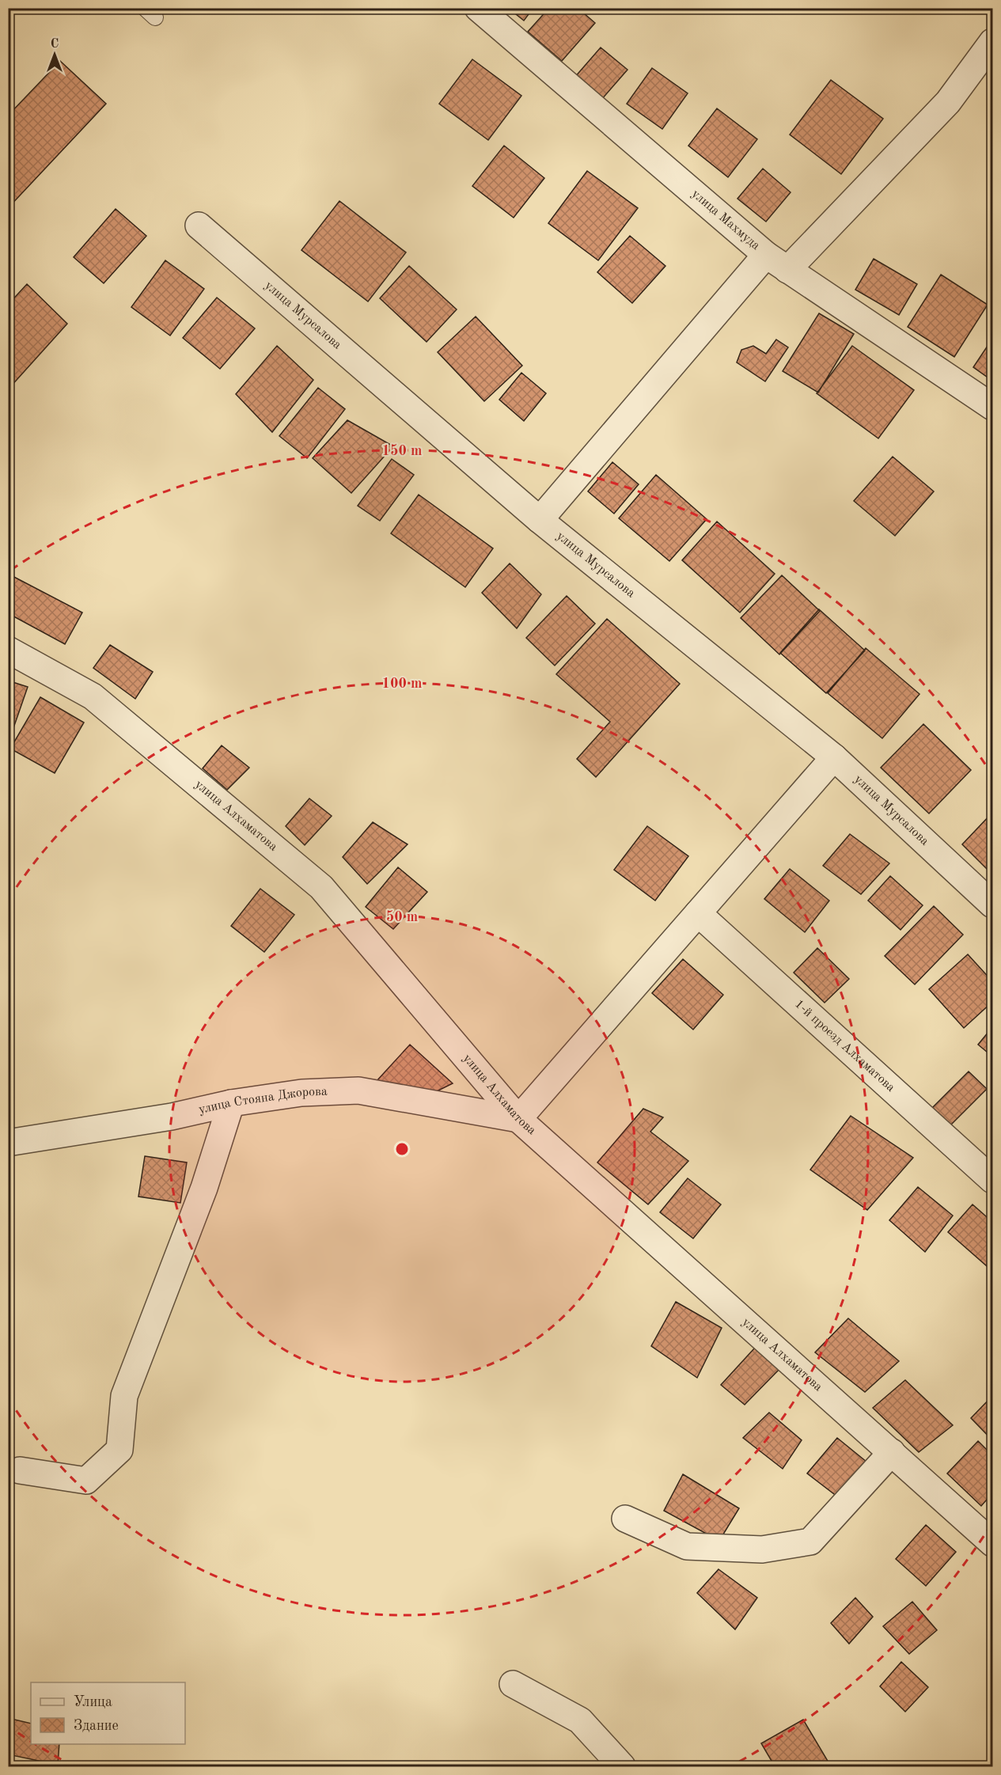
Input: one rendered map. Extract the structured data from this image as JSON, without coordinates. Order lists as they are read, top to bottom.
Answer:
{
  "streets": {
    "street": [
      "улица Махмуда",
      "улица Мурсалова",
      "улица Алхаматова",
      "1-й проезд Алхаматова",
      "улица Стояна Джорова"
    ]
  },
  "crossings": [
    ["улица Алхаматова", "улица Стояна Джорова"]
  ],
  "legend": ["Улица", "Здание"],
  "north": "top",
  "rings": ["150 m", "100 m", "50 m"]
}
